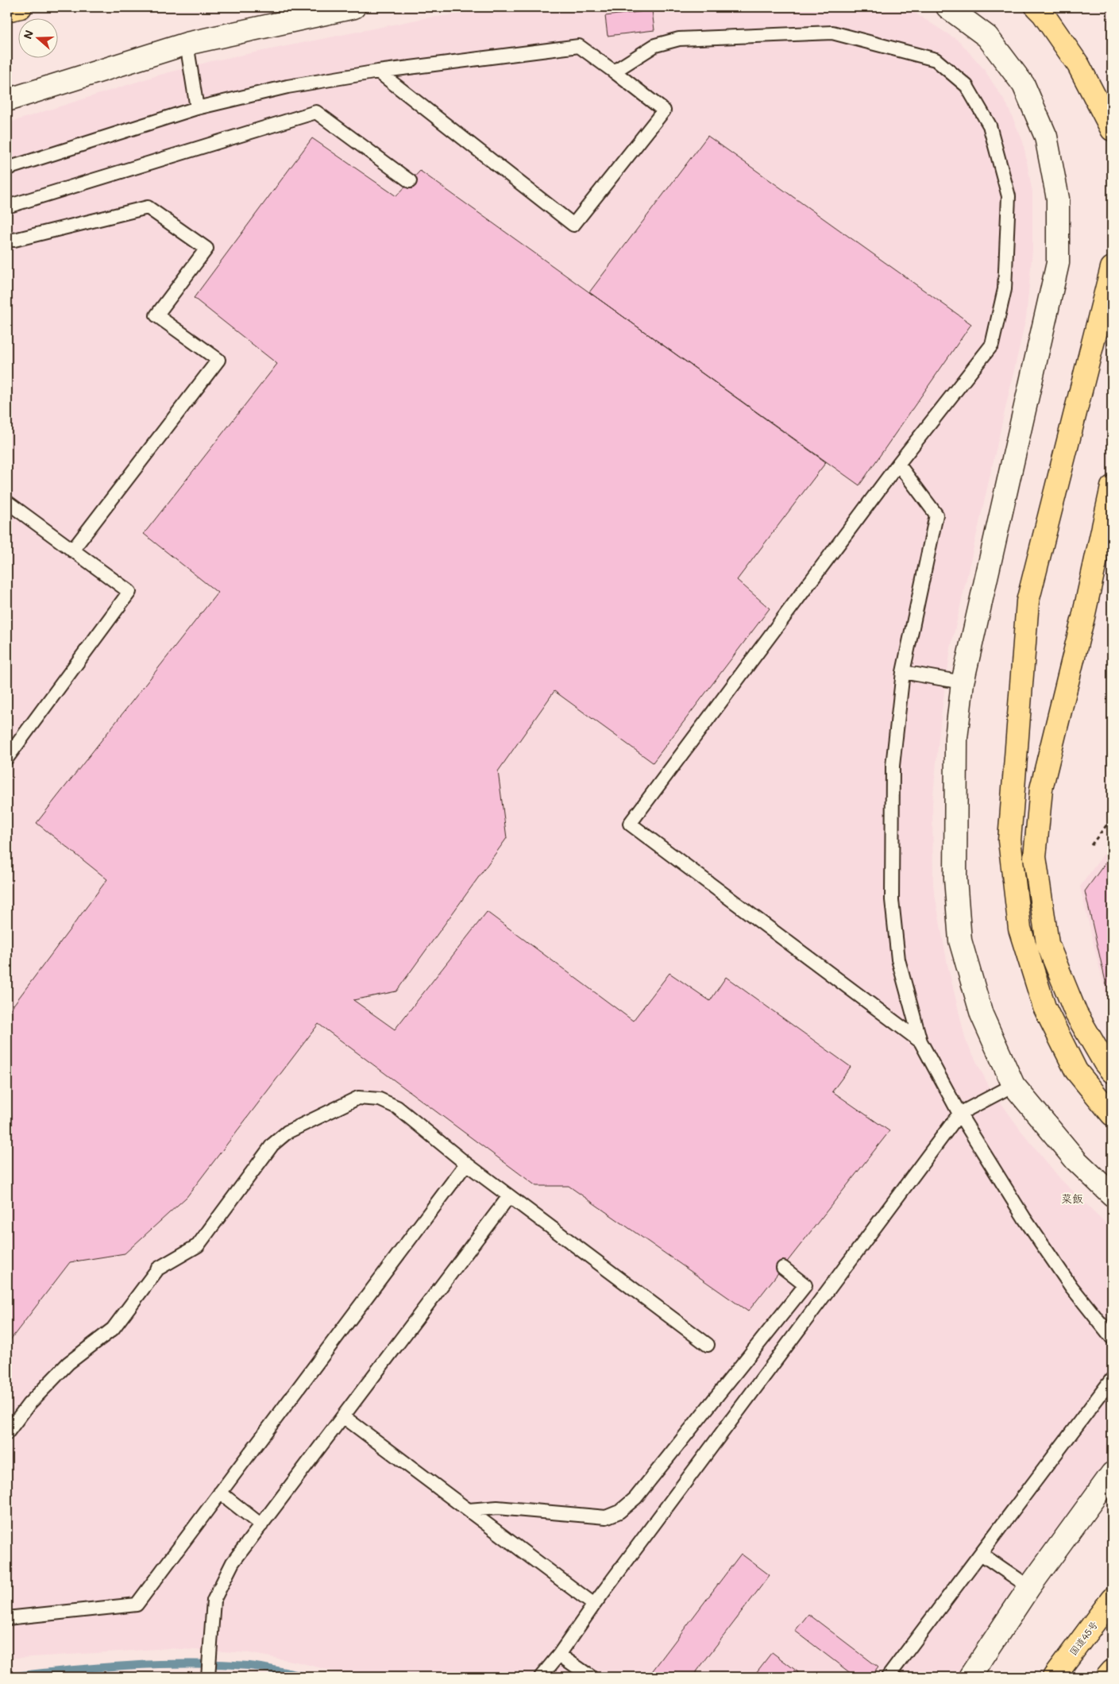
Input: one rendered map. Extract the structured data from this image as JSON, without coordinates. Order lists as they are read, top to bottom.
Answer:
{
  "streets": {
    "highway": ["国道45号"]
  },
  "districts": ["菜飯"],
  "north": "left"
}
